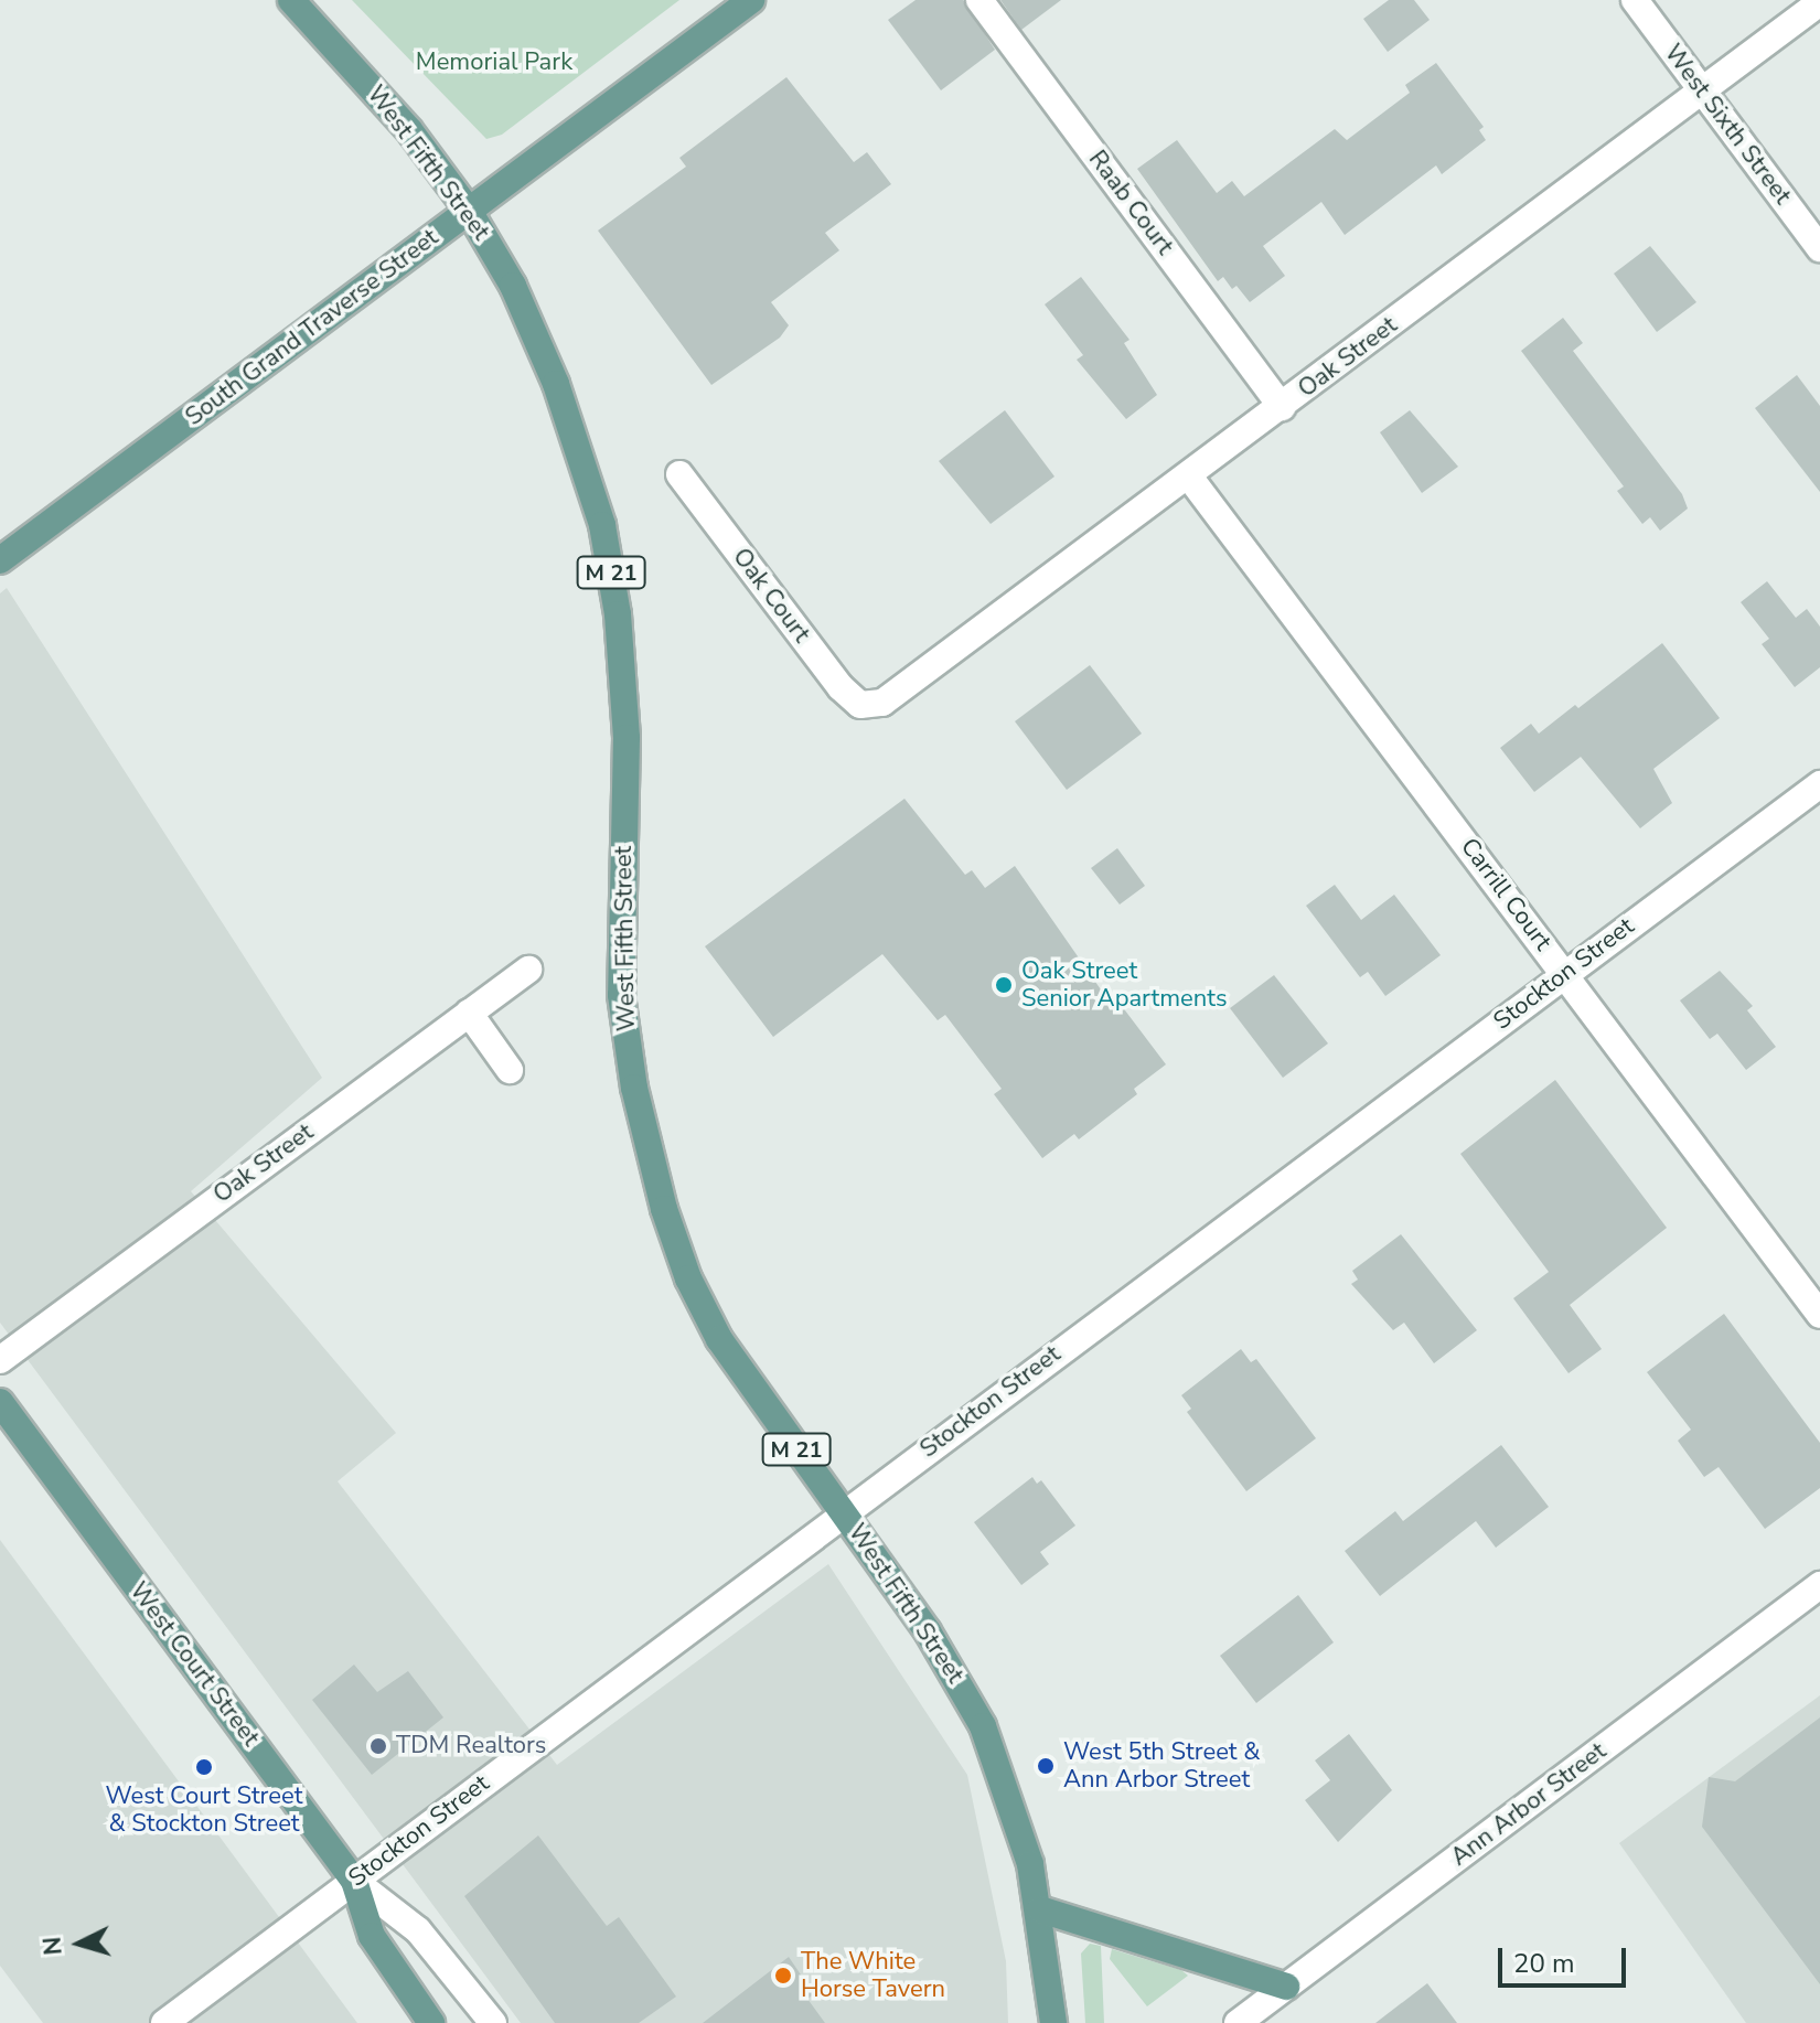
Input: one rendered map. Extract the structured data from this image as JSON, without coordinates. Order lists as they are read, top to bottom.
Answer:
{
  "streets": {
    "main road": [
      "West Fifth Street",
      "South Grand Traverse Street",
      "M 21",
      "West Court Street"
    ],
    "street": [
      "West Sixth Street",
      "Raab Court",
      "Oak Street",
      "Oak Court",
      "Carrill Court",
      "Stockton Street",
      "Ann Arbor Street"
    ]
  },
  "crossings": [
    ["West Sixth Street", "Oak Street"],
    ["West Fifth Street", "South Grand Traverse Street"],
    ["West Fifth Street", "Stockton Street"],
    ["Raab Court", "Oak Street"],
    ["Oak Street", "Oak Court"],
    ["Oak Street", "Carrill Court"],
    ["Carrill Court", "Stockton Street"],
    ["Stockton Street", "West Court Street"]
  ],
  "parks": ["Memorial Park"],
  "places": [
    "Oak Street Senior Apartments",
    "TDM Realtors",
    "West 5th Street & Ann Arbor Street",
    "West Court Street & Stockton Street",
    "The White Horse Tavern"
  ],
  "scale_bar": "20 m",
  "north": "left"
}
